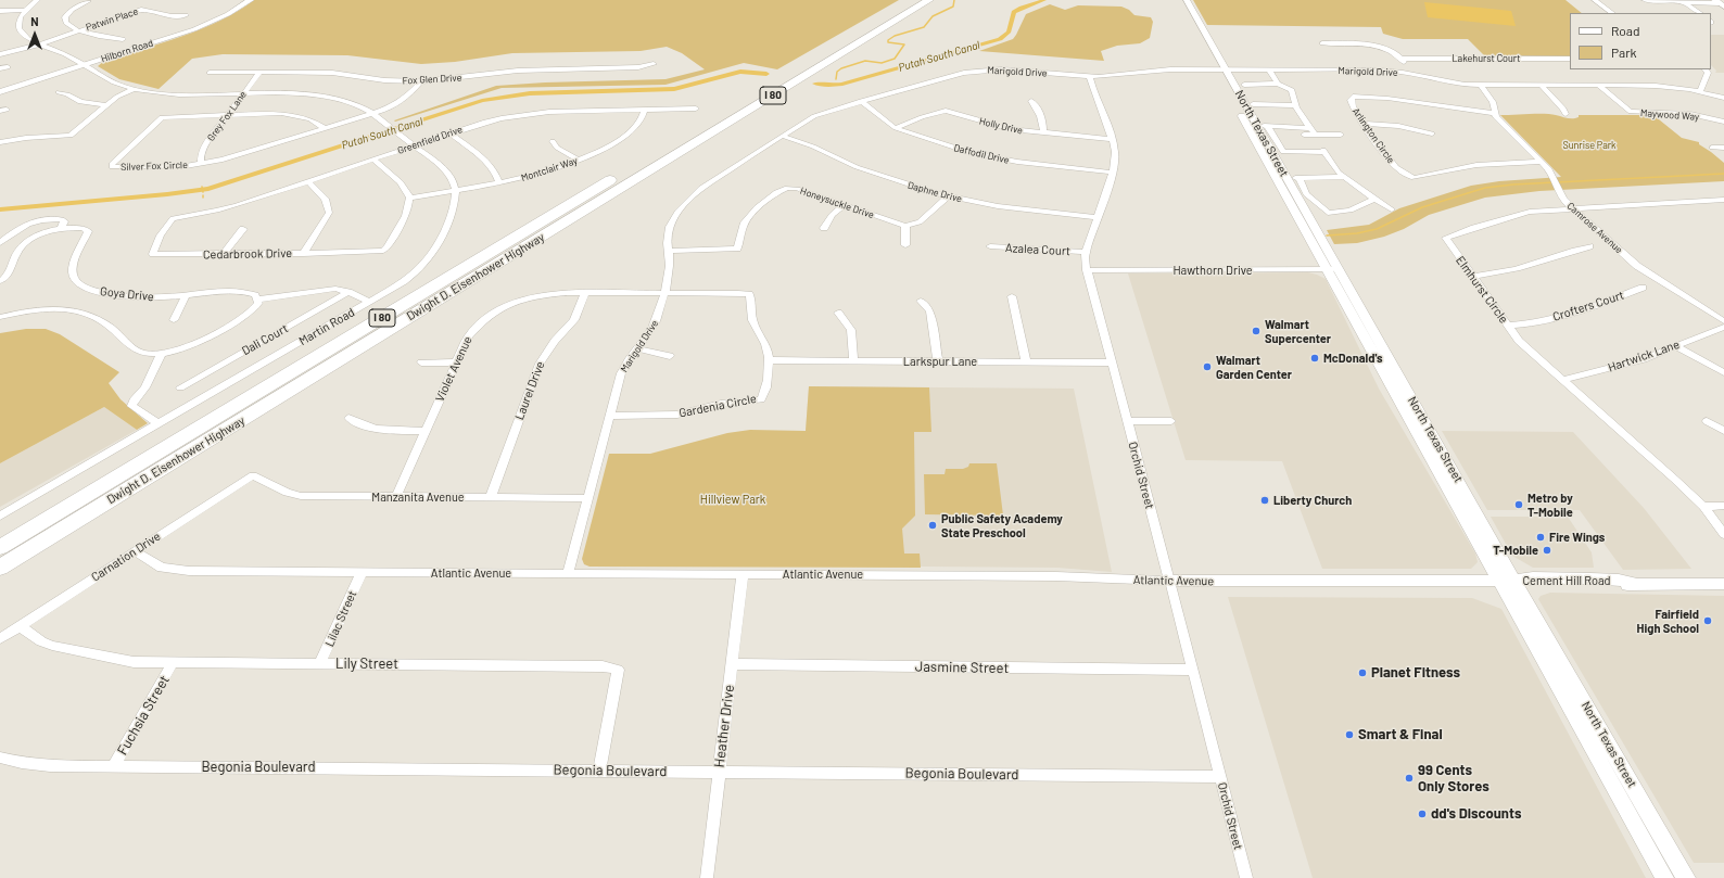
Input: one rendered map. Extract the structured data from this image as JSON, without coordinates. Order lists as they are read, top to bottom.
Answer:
{
  "streets": {
    "highway": ["I 80", "Dwight D. Eisenhower Highway"],
    "main road": [
      "Hilborn Road",
      "North Texas Street",
      "Atlantic Avenue",
      "Cement Hill Road"
    ],
    "street": [
      "Patwin Place",
      "Lakehurst Court",
      "Marigold Drive",
      "Fox Glen Drive",
      "Maywood Way",
      "Grey Fox Lane",
      "Holly Drive",
      "Arlington Circle",
      "Greenfield Drive",
      "Daffodil Drive",
      "Silver Fox Circle",
      "Montclair Way",
      "Daphne Drive",
      "Honeysuckle Drive",
      "Camrose Avenue",
      "Azalea Court",
      "Cedarbrook Drive",
      "Hawthorn Drive",
      "Elmhurst Circle",
      "Goya Drive",
      "Crofters Court",
      "Martin Road",
      "Dali Court",
      "Hartwick Lane",
      "Larkspur Lane",
      "Violet Avenue",
      "Laurel Drive",
      "Gardenia Circle",
      "Orchid Street",
      "Manzanita Avenue",
      "Carnation Drive",
      "Lilac Street",
      "Lily Street",
      "Jasmine Street",
      "Fuchsia Street",
      "Heather Drive",
      "Begonia Boulevard"
    ]
  },
  "crossings": [
    ["Marigold Drive", "Maywood Way"],
    ["Marigold Drive", "North Texas Street"],
    ["Marigold Drive", "Daffodil Drive"],
    ["Marigold Drive", "Daphne Drive"],
    ["Marigold Drive", "Honeysuckle Drive"],
    ["Marigold Drive", "Camrose Avenue"],
    ["Marigold Drive", "Violet Avenue"],
    ["Marigold Drive", "Gardenia Circle"],
    ["Marigold Drive", "Orchid Street"],
    ["Marigold Drive", "Manzanita Avenue"],
    ["Marigold Drive", "Atlantic Avenue"],
    ["Fox Glen Drive", "Grey Fox Lane"],
    ["Fox Glen Drive", "Silver Fox Circle"],
    ["Grey Fox Lane", "Silver Fox Circle"],
    ["Holly Drive", "Daffodil Drive"],
    ["Holly Drive", "Orchid Street"],
    ["North Texas Street", "Hawthorn Drive"],
    ["North Texas Street", "Atlantic Avenue"],
    ["North Texas Street", "Cement Hill Road"],
    ["Arlington Circle", "Camrose Avenue"],
    ["Greenfield Drive", "Montclair Way"],
    ["Greenfield Drive", "Cedarbrook Drive"],
    ["Daffodil Drive", "Orchid Street"],
    ["Montclair Way", "Cedarbrook Drive"],
    ["Montclair Way", "Martin Road"],
    ["Daphne Drive", "Orchid Street"],
    ["Camrose Avenue", "Elmhurst Circle"],
    ["Azalea Court", "Orchid Street"],
    ["Hawthorn Drive", "Orchid Street"],
    ["Elmhurst Circle", "Crofters Court"],
    ["Elmhurst Circle", "Hartwick Lane"],
    ["Larkspur Lane", "Gardenia Circle"],
    ["Larkspur Lane", "Orchid Street"],
    ["Violet Avenue", "Laurel Drive"],
    ["Violet Avenue", "Gardenia Circle"],
    ["Violet Avenue", "Manzanita Avenue"],
    ["Laurel Drive", "Manzanita Avenue"],
    ["Orchid Street", "Atlantic Avenue"],
    ["Orchid Street", "Jasmine Street"],
    ["Orchid Street", "Begonia Boulevard"],
    ["Manzanita Avenue", "Carnation Drive"],
    ["Carnation Drive", "Atlantic Avenue"],
    ["Carnation Drive", "Lily Street"],
    ["Atlantic Avenue", "Cement Hill Road"],
    ["Atlantic Avenue", "Lilac Street"],
    ["Atlantic Avenue", "Heather Drive"],
    ["Lilac Street", "Lily Street"],
    ["Lily Street", "Fuchsia Street"],
    ["Lily Street", "Begonia Boulevard"],
    ["Jasmine Street", "Heather Drive"],
    ["Fuchsia Street", "Begonia Boulevard"],
    ["Heather Drive", "Begonia Boulevard"]
  ],
  "water": ["Putah South Canal"],
  "parks": ["Sunrise Park", "Hillview Park"],
  "places": [
    "Walmart Supercenter",
    "McDonald's",
    "Walmart Garden Center",
    "Liberty Church",
    "Metro by T-Mobile",
    "Public Safety Academy State Preschool",
    "Fire Wings",
    "T-Mobile",
    "Fairfield High School",
    "Planet Fitness",
    "Smart & Final",
    "99 Cents Only Stores",
    "dd's Discounts"
  ],
  "legend": ["Road", "Park"],
  "north": "top"
}
